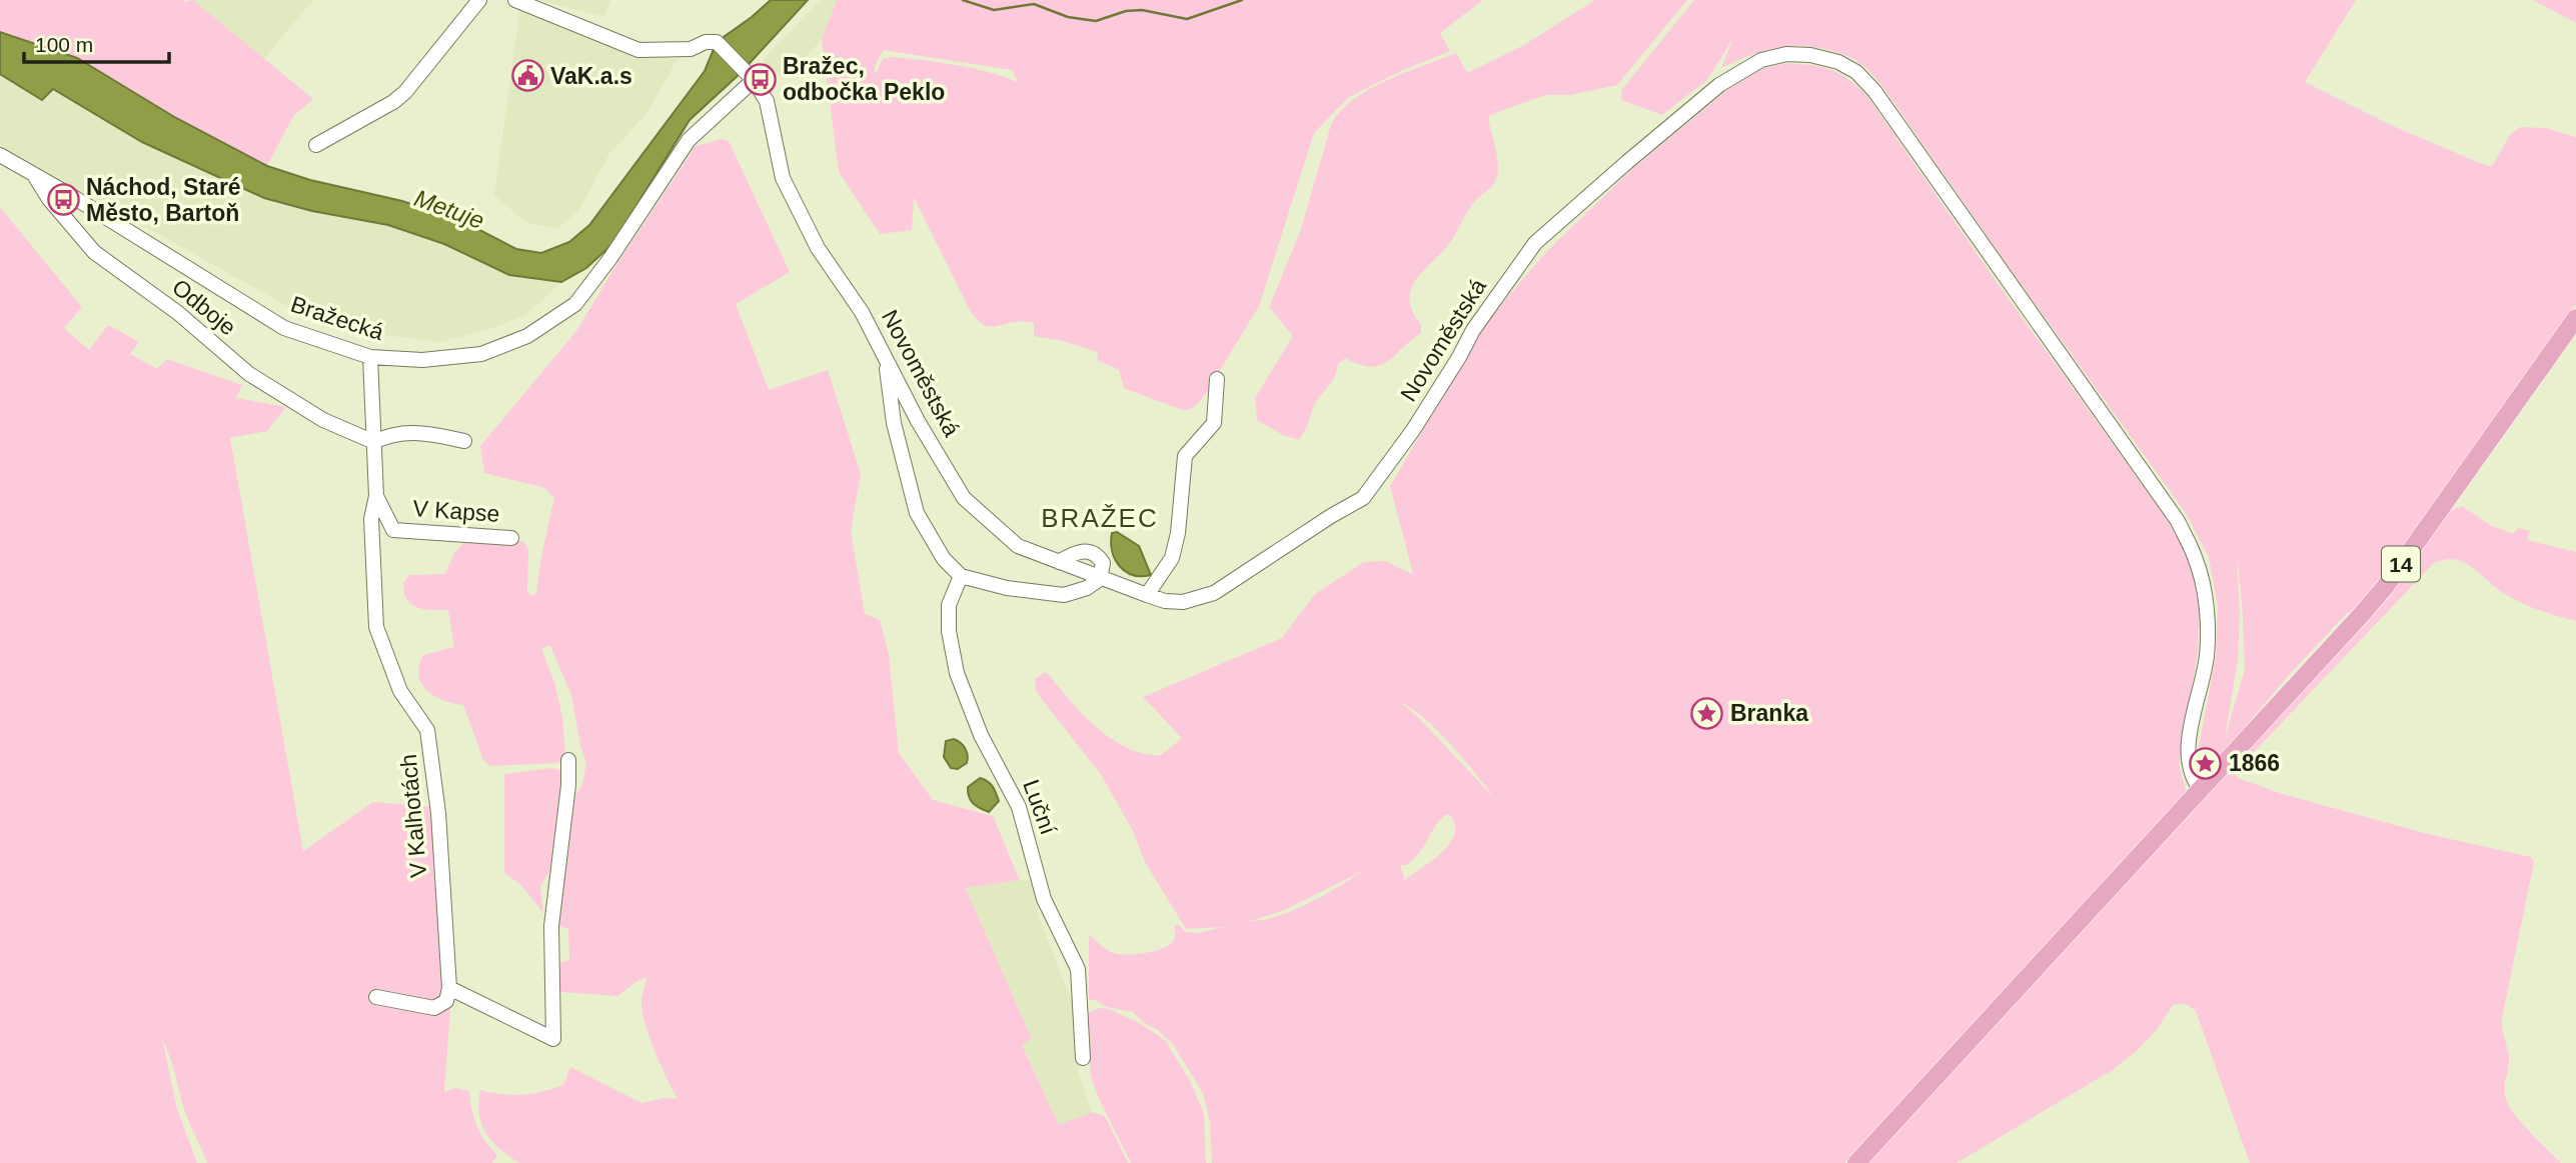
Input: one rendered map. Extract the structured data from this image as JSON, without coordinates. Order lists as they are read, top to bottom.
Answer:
{
  "streets": {
    "main road": ["14"],
    "street": [
      "Odboje",
      "Bražecká",
      "Novoměstská",
      "V Kapse",
      "Luční",
      "V Kalhotách"
    ]
  },
  "crossings": [
    ["Odboje", "Bražecká"],
    ["Odboje", "V Kalhotách"],
    ["Bražecká", "Novoměstská"],
    ["Bražecká", "V Kalhotách"],
    ["Novoměstská", "14"],
    ["V Kapse", "V Kalhotách"]
  ],
  "districts": ["BRAŽEC"],
  "water": ["Metuje"],
  "places": {
    "public building": ["VaK.a.s"],
    "bus stop": ["Bražec, odbočka Peklo", "Náchod, Staré Město, Bartoň"],
    "place": ["Branka", "1866"]
  },
  "scale_bar": "100 m"
}
